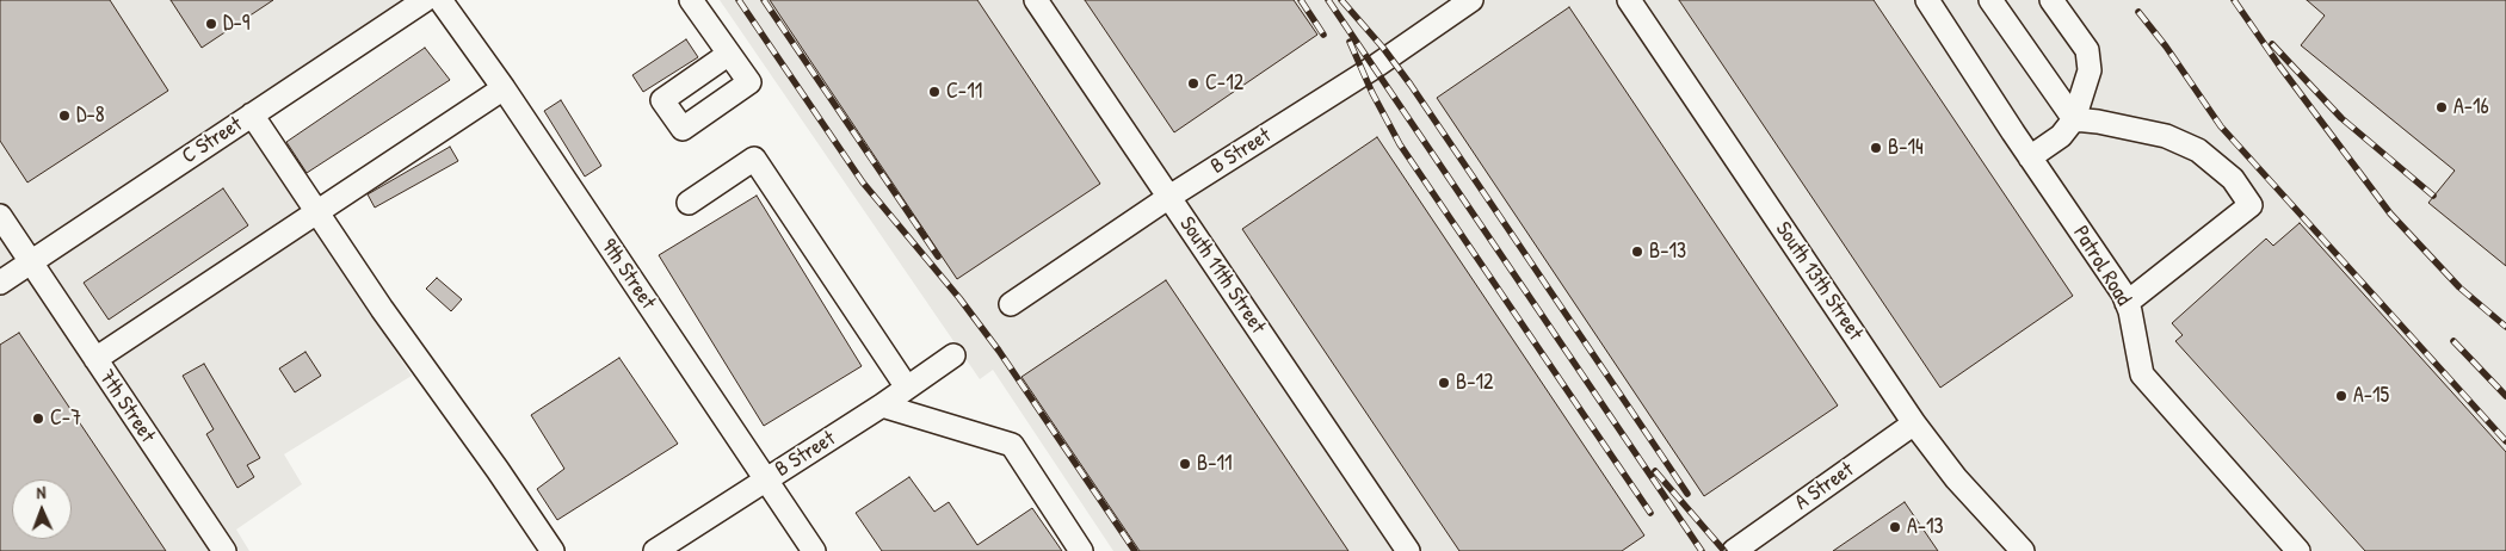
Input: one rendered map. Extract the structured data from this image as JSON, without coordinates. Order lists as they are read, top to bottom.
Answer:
{
  "streets": {
    "lane": [
      "C Street",
      "B Street",
      "Patrol Road",
      "9th Street",
      "South 11th Street",
      "South 13th Street",
      "7th Street",
      "A Street"
    ]
  },
  "crossings": [
    ["C Street", "7th Street"],
    ["B Street", "9th Street"],
    ["B Street", "South 11th Street"],
    ["South 13th Street", "A Street"]
  ],
  "places": [
    "D-9",
    "C-12",
    "C-11",
    "A-16",
    "D-8",
    "B-14",
    "B-13",
    "B-12",
    "A-15",
    "C-7",
    "B-11",
    "A-13"
  ],
  "north": "top"
}
